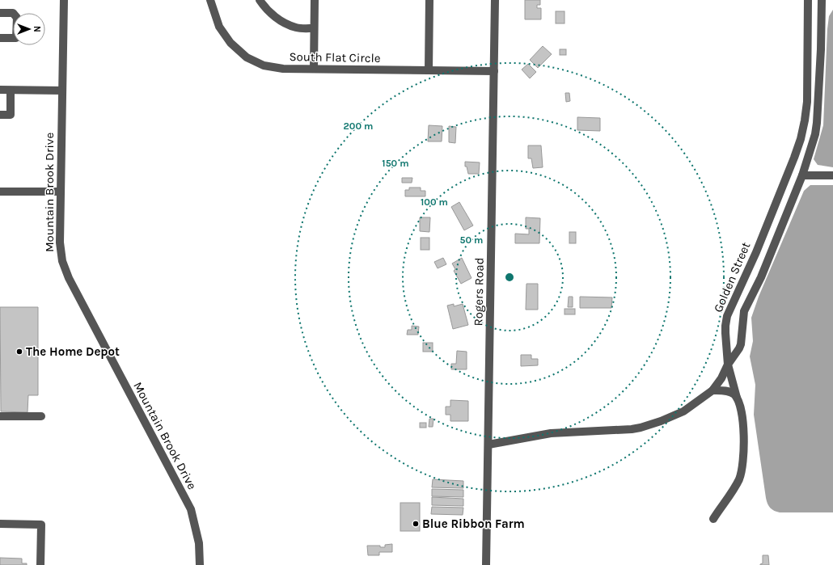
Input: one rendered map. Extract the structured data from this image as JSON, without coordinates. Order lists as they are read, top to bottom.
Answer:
{
  "streets": {
    "street": [
      "South Flat Circle",
      "Mountain Brook Drive",
      "Golden Street",
      "Rogers Road"
    ]
  },
  "crossings": [
    ["South Flat Circle", "Rogers Road"],
    ["Golden Street", "Rogers Road"]
  ],
  "places": ["The Home Depot", "Blue Ribbon Farm"],
  "north": "right",
  "rings": [
    "200 m",
    "150 m",
    "100 m",
    "50 m"
  ]
}
